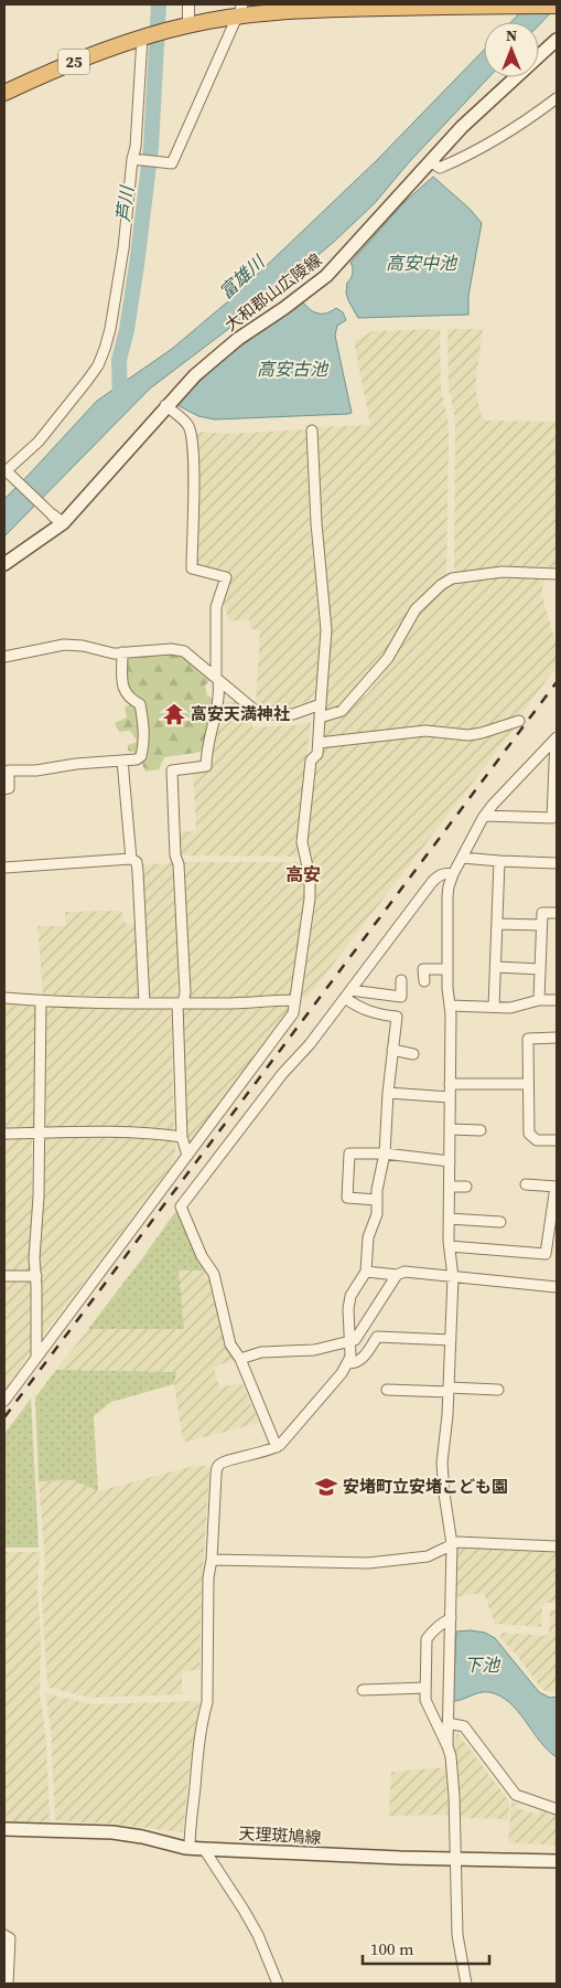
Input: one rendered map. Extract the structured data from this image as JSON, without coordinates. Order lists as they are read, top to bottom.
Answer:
{
  "streets": {
    "highway": ["25"],
    "main road": ["大和郡山広陵線", "天理斑鳩線"]
  },
  "districts": ["高安"],
  "water": [
    "芦川",
    "高安中池",
    "富雄川",
    "高安古池",
    "下池"
  ],
  "places": {
    "temple": ["高安天満神社"],
    "school or university": ["安堵町立安堵こども園"]
  },
  "scale_bar": "100 m",
  "north": "top"
}
